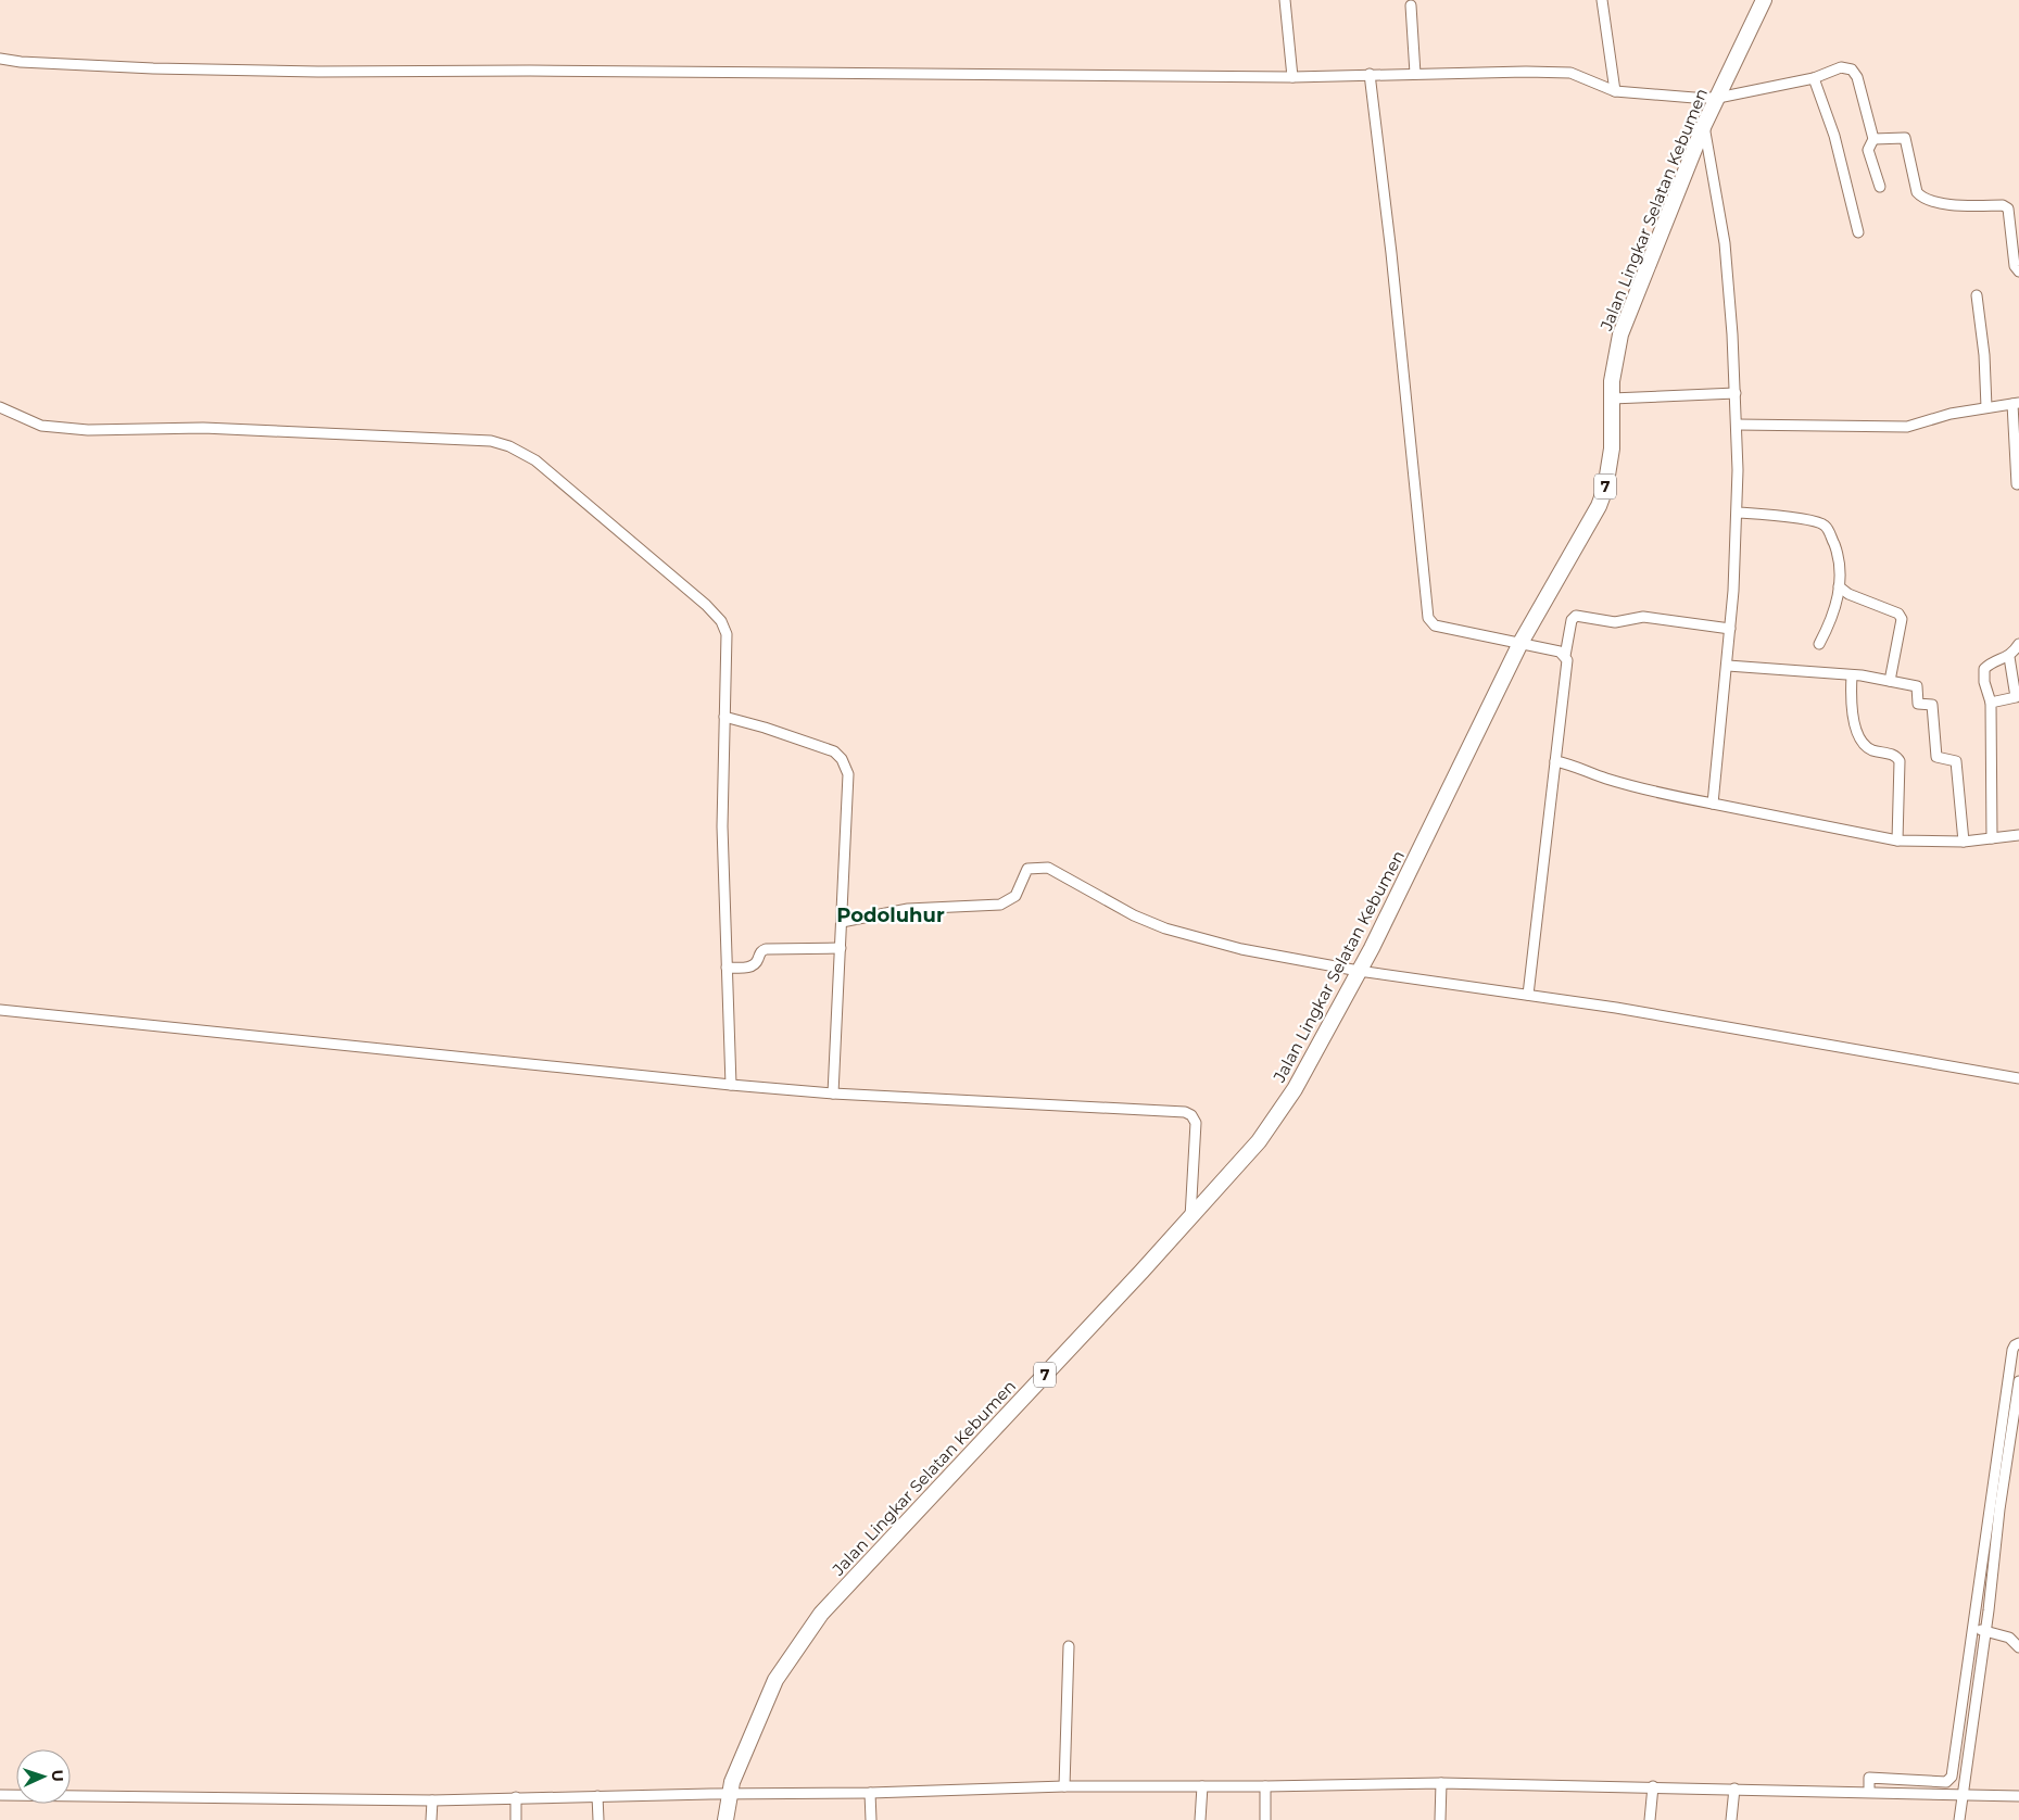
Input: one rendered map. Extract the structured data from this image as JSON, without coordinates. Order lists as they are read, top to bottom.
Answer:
{
  "streets": {
    "highway": ["Jalan Lingkar Selatan Kebumen", "7"]
  },
  "districts": ["Podoluhur"],
  "north": "right"
}
